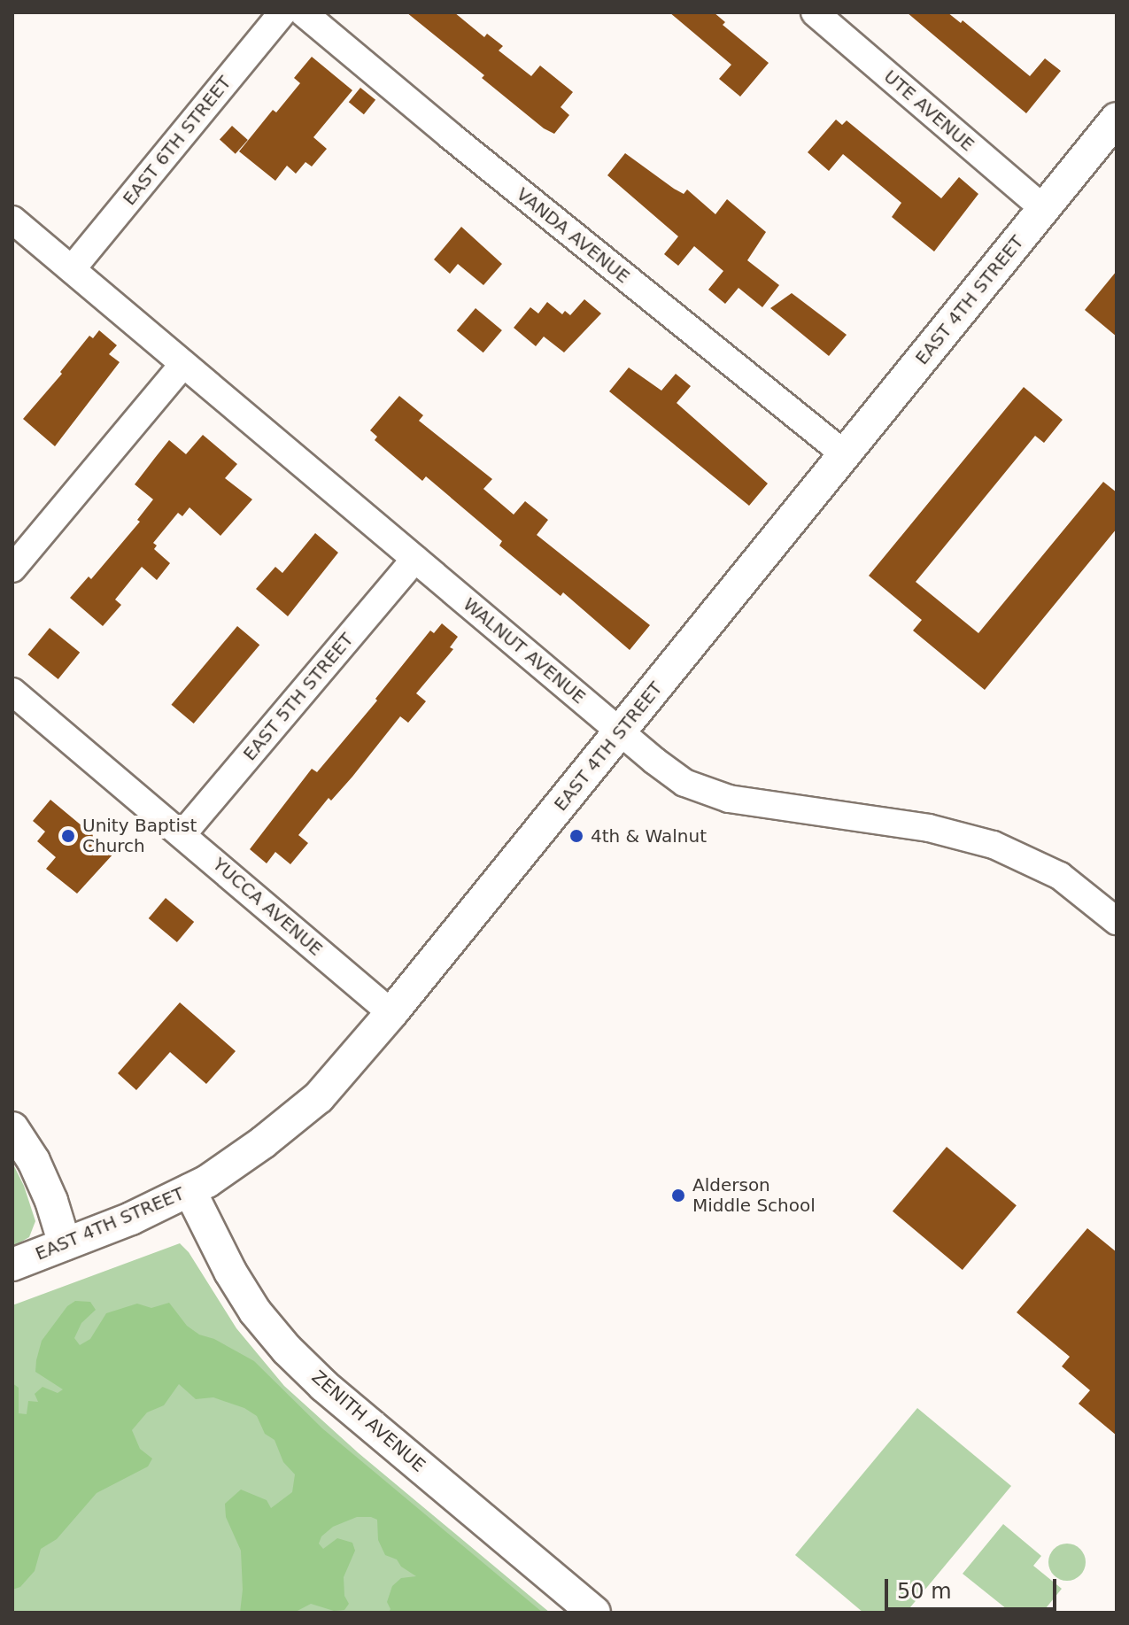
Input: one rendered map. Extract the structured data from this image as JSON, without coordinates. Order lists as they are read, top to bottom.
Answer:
{
  "streets": {
    "street": [
      "UTE AVENUE",
      "EAST 6TH STREET",
      "VANDA AVENUE",
      "EAST 4TH STREET",
      "WALNUT AVENUE",
      "EAST 5TH STREET",
      "YUCCA AVENUE",
      "ZENITH AVENUE"
    ]
  },
  "crossings": [
    ["UTE AVENUE", "EAST 4TH STREET"],
    ["EAST 6TH STREET", "WALNUT AVENUE"],
    ["VANDA AVENUE", "EAST 4TH STREET"],
    ["EAST 4TH STREET", "WALNUT AVENUE"],
    ["EAST 4TH STREET", "YUCCA AVENUE"],
    ["EAST 4TH STREET", "ZENITH AVENUE"],
    ["WALNUT AVENUE", "EAST 5TH STREET"],
    ["EAST 5TH STREET", "YUCCA AVENUE"]
  ],
  "places": ["Unity Baptist Church", "4th & Walnut", "Alderson Middle School"],
  "scale_bar": "50 m"
}
